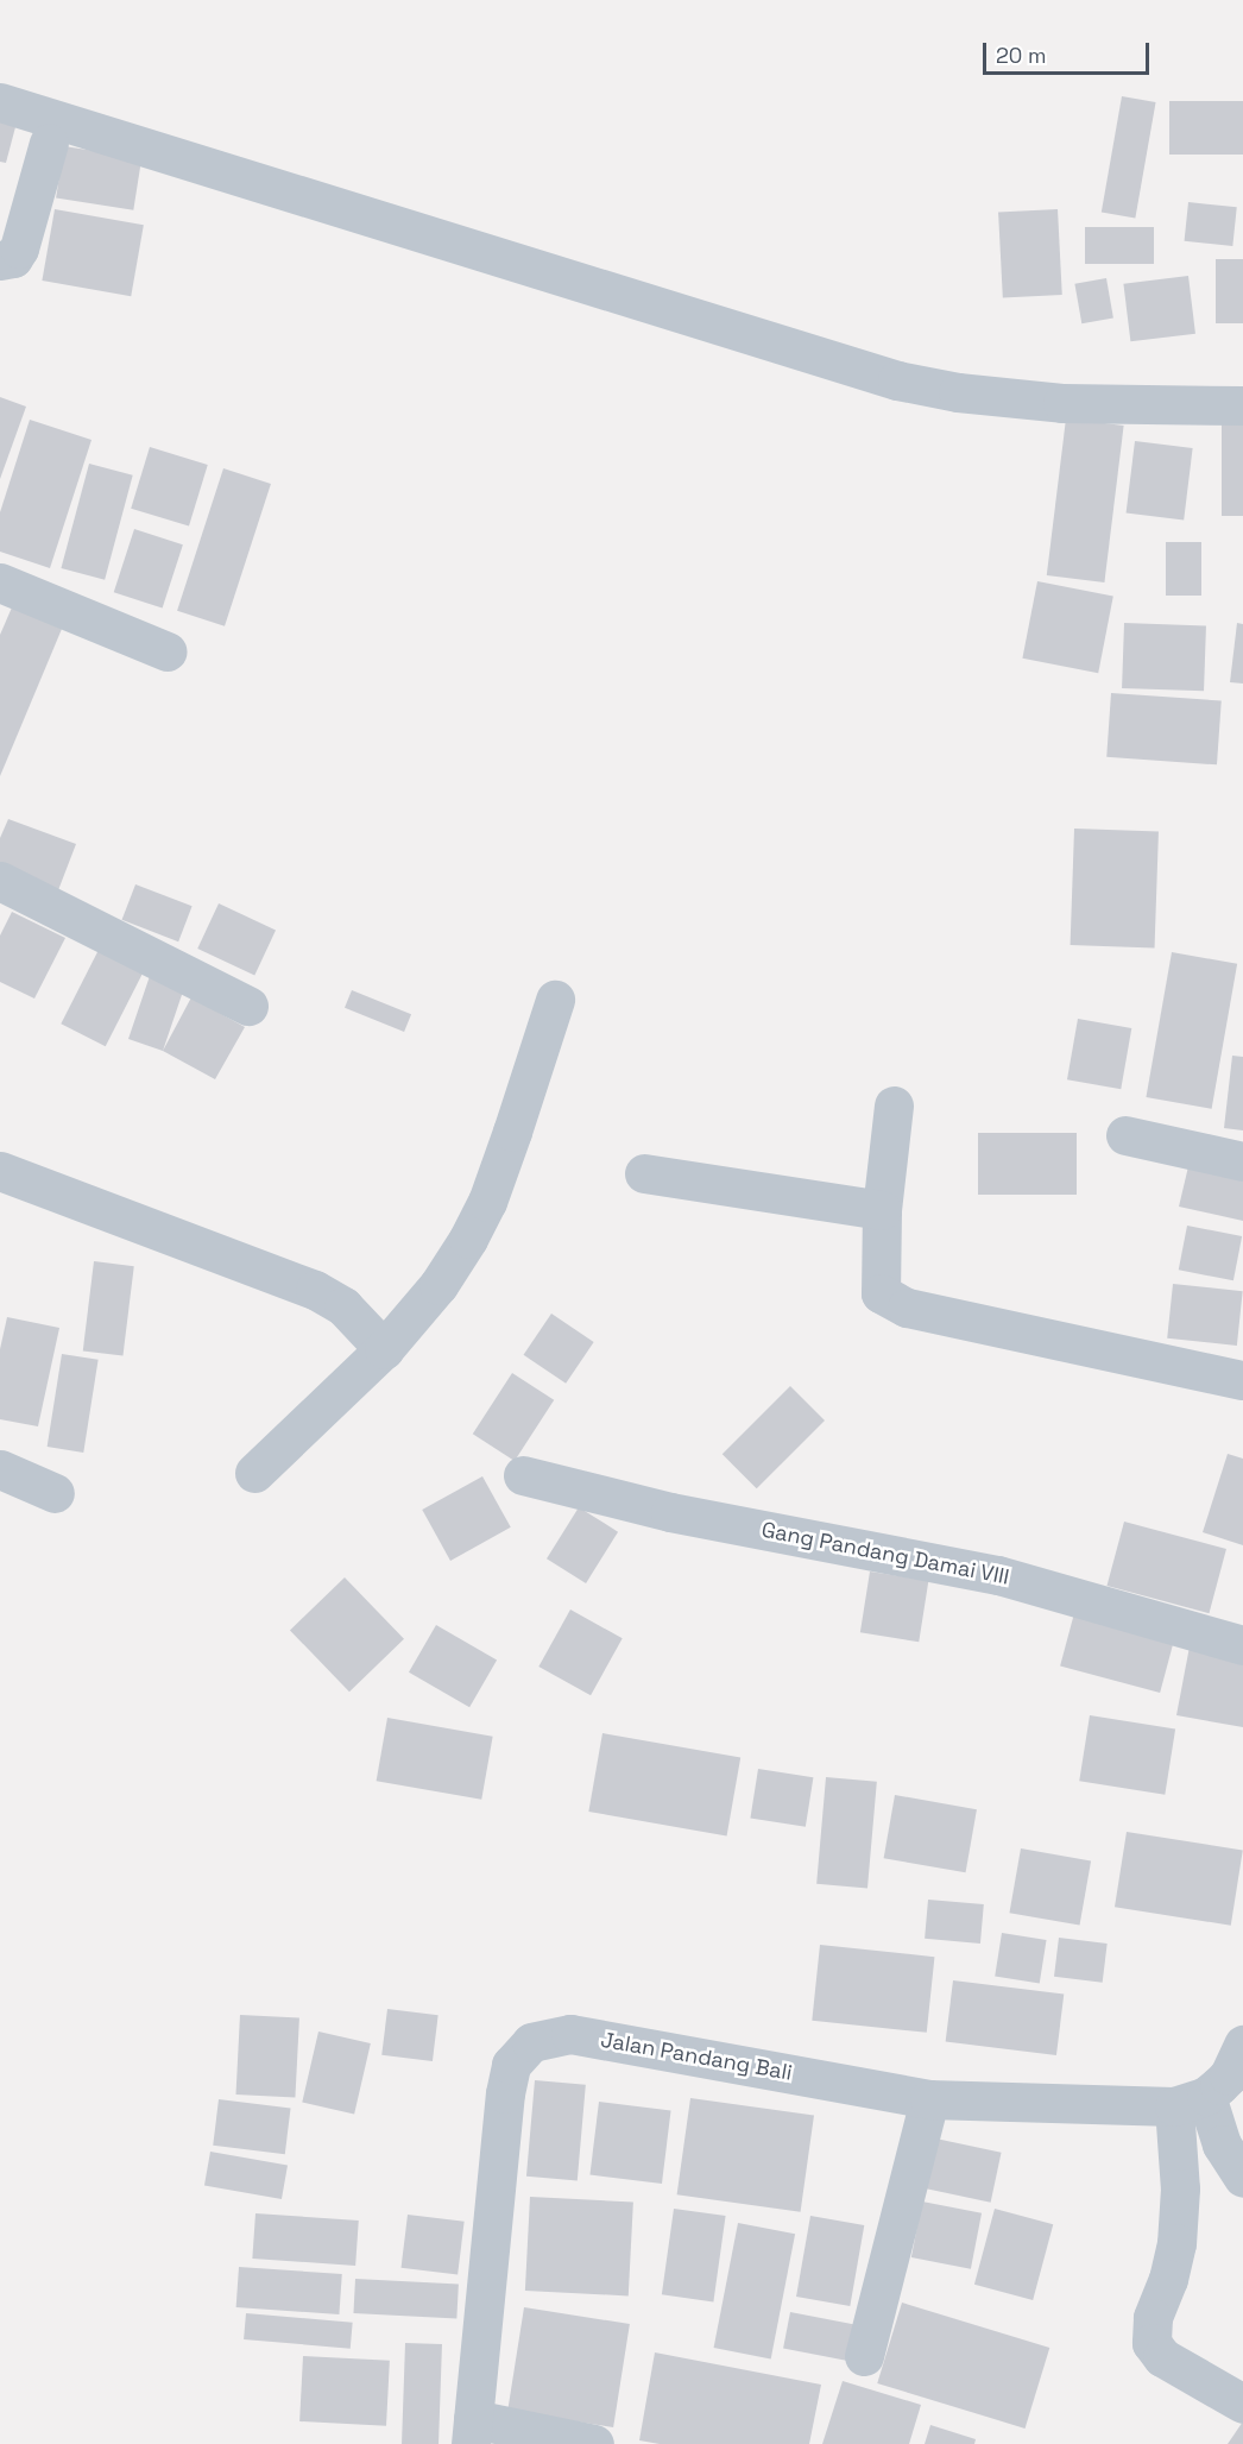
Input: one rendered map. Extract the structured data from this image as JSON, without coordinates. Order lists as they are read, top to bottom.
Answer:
{
  "streets": {
    "street": ["Gang Pandang Damai VIII", "Jalan Pandang Bali"]
  },
  "scale_bar": "20 m"
}
